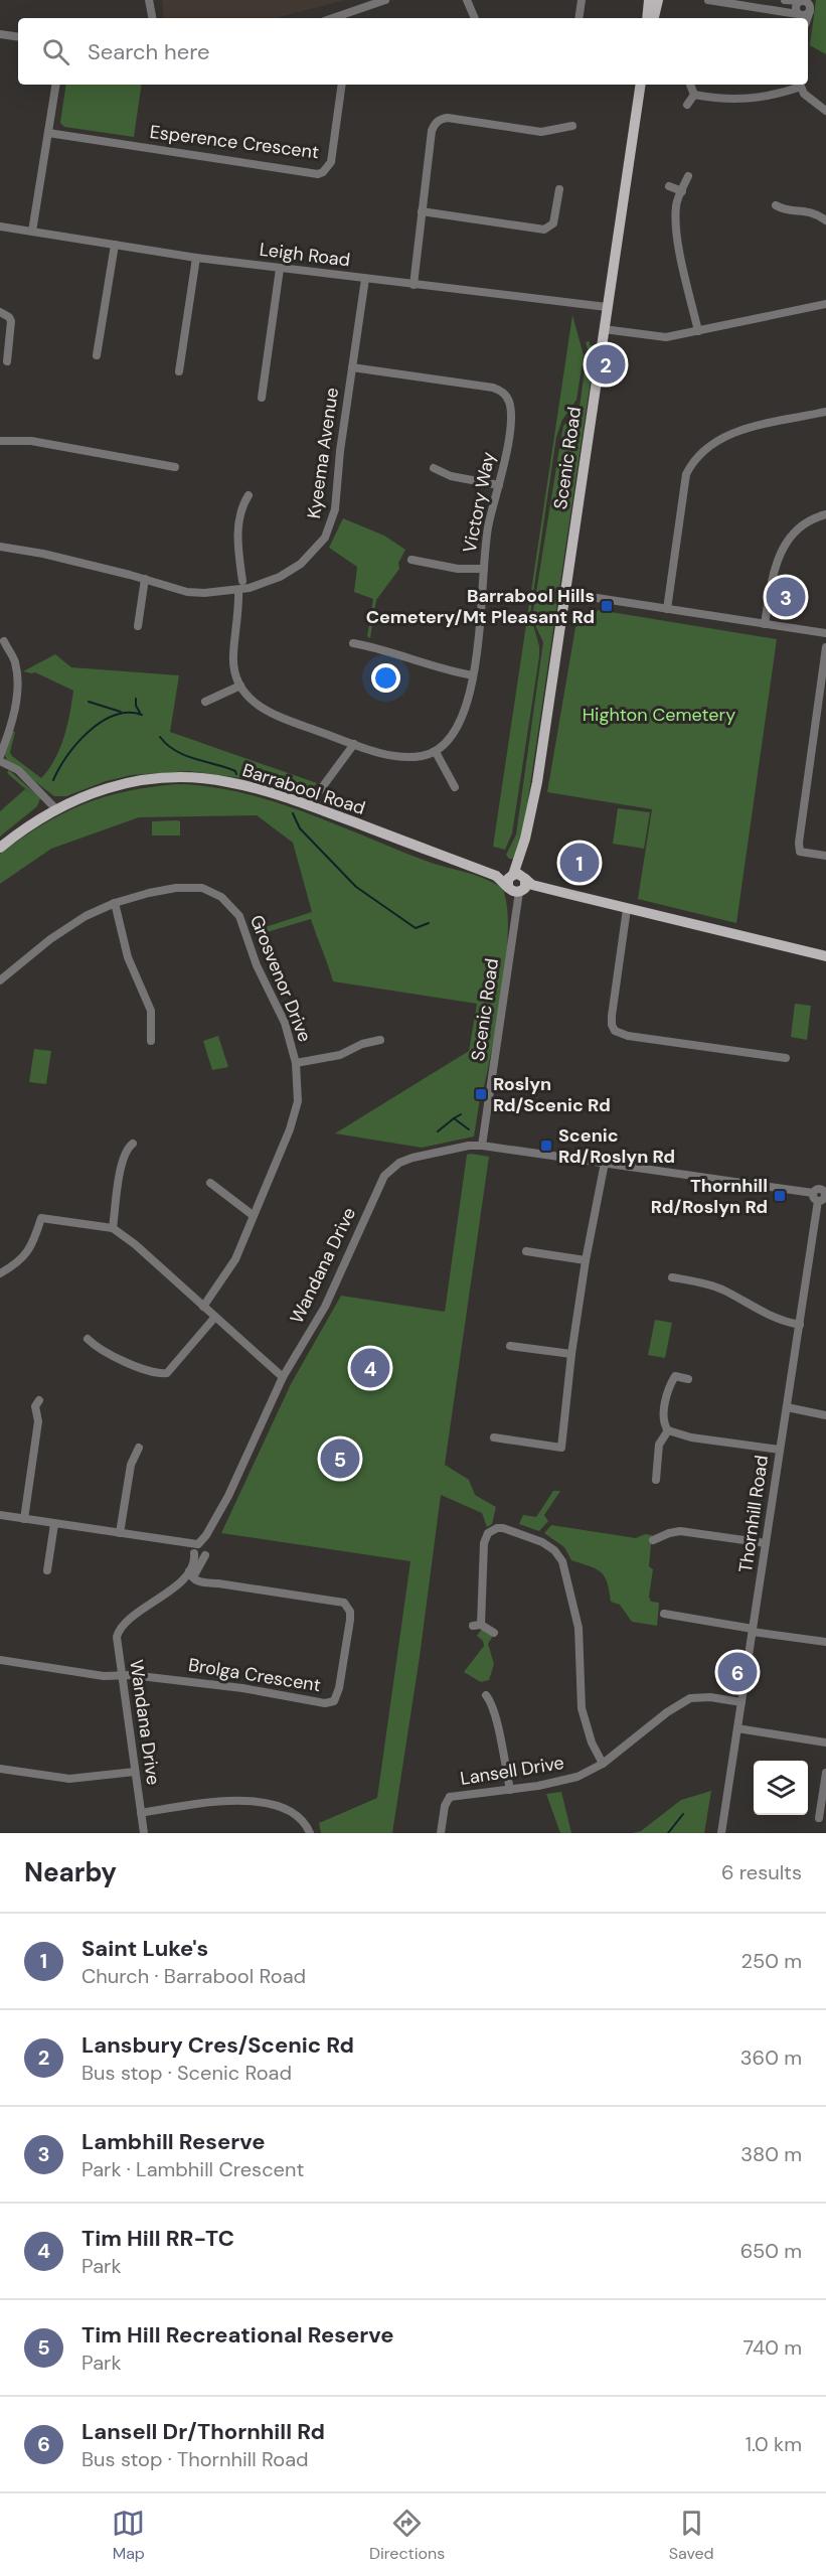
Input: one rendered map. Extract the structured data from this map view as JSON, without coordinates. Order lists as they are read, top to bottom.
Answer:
{
  "streets": {
    "main road": ["Scenic Road", "Barrabool Road"],
    "street": [
      "Esperence Crescent",
      "Leigh Road",
      "Kyeema Avenue",
      "Victory Way",
      "Grosvenor Drive",
      "Wandana Drive",
      "Thornhill Road",
      "Brolga Crescent",
      "Lansell Drive"
    ]
  },
  "crossings": [
    ["Leigh Road", "Kyeema Avenue"],
    ["Leigh Road", "Scenic Road"],
    ["Kyeema Avenue", "Victory Way"],
    ["Scenic Road", "Barrabool Road"],
    ["Scenic Road", "Wandana Drive"],
    ["Wandana Drive", "Thornhill Road"],
    ["Wandana Drive", "Brolga Crescent"],
    ["Thornhill Road", "Lansell Drive"]
  ],
  "parks": ["Highton Cemetery"],
  "places": {
    "transit": [
      "Barrabool Hills Cemetery/Mt Pleasant Rd",
      "Roslyn Rd/Scenic Rd",
      "Scenic Rd/Roslyn Rd",
      "Thornhill Rd/Roslyn Rd"
    ]
  },
  "page": {
    "search": "Search here",
    "pins": [
      "2",
      "3",
      "1",
      "4",
      "5",
      "6"
    ],
    "heading": ["Nearby", "6 results"],
    "list": [
      {
        "mark": "1",
        "name": "Saint Luke's",
        "note": "Church · Barrabool Road",
        "value": "250 m"
      },
      {
        "mark": "2",
        "name": "Lansbury Cres/Scenic Rd",
        "note": "Bus stop · Scenic Road",
        "value": "360 m"
      },
      {
        "mark": "3",
        "name": "Lambhill Reserve",
        "note": "Park · Lambhill Crescent",
        "value": "380 m"
      },
      {
        "mark": "4",
        "name": "Tim Hill RR-TC",
        "note": "Park",
        "value": "650 m"
      },
      {
        "mark": "5",
        "name": "Tim Hill Recreational Reserve",
        "note": "Park",
        "value": "740 m"
      },
      {
        "mark": "6",
        "name": "Lansell Dr/Thornhill Rd",
        "note": "Bus stop · Thornhill Road",
        "value": "1.0 km"
      }
    ],
    "nav": ["Map", "Directions", "Saved"]
  }
}
